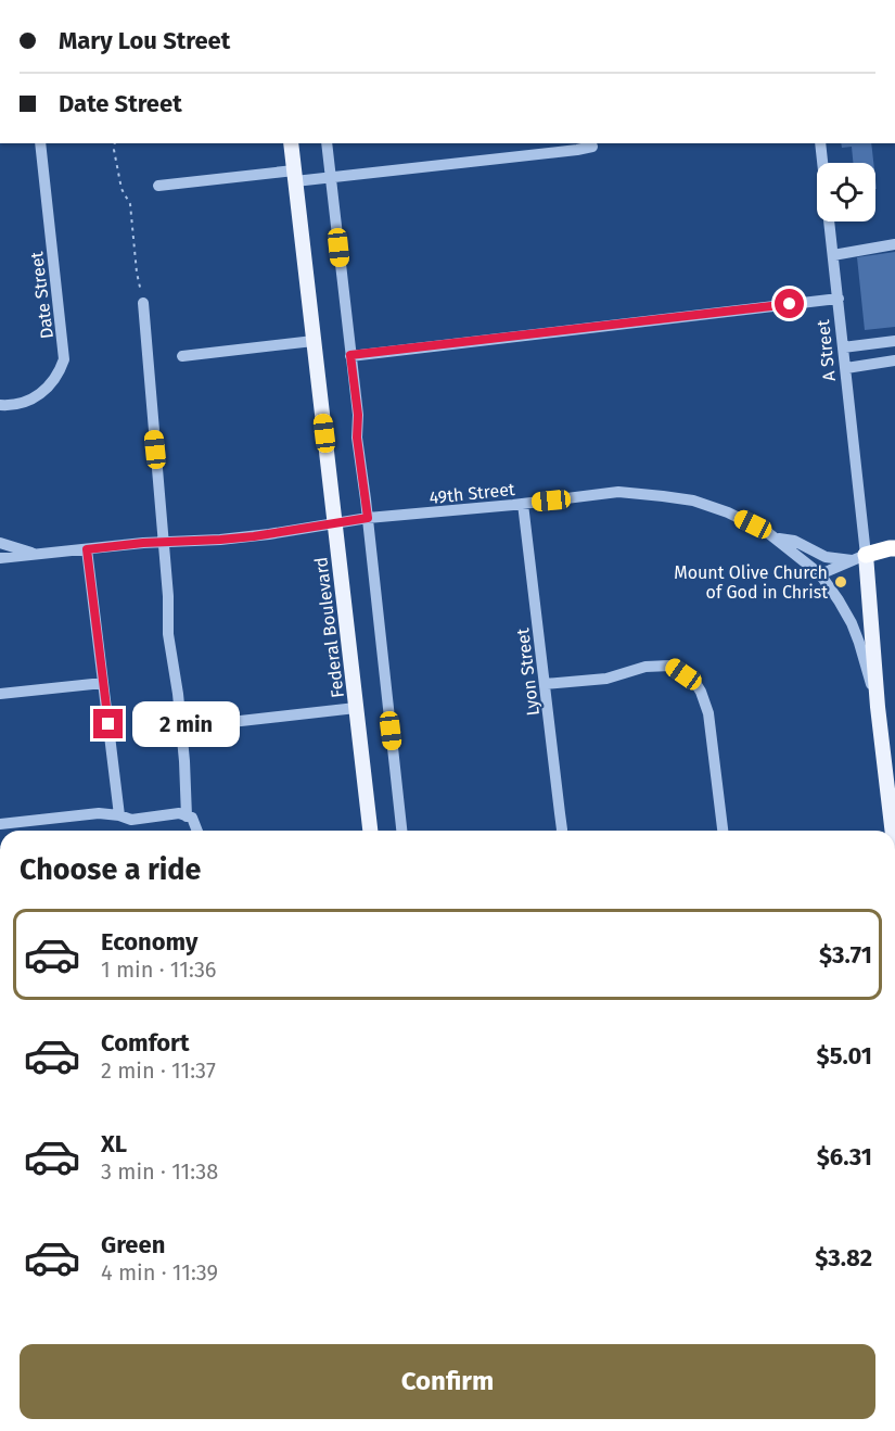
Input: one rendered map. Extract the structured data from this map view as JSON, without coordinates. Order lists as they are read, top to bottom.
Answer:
{
  "streets": {
    "main road": ["A Street", "Federal Boulevard"],
    "street": ["Date Street", "49th Street", "Lyon Street"]
  },
  "crossings": [
    ["A Street", "49th Street"],
    ["49th Street", "Federal Boulevard"],
    ["49th Street", "Lyon Street"]
  ],
  "places": ["Mount Olive Church of God in Christ"],
  "page": {
    "banner": ["Mary Lou Street", "Date Street"],
    "bubble": "2 min",
    "heading": "Choose a ride",
    "list": [
      {
        "name": "Economy",
        "note": "1 min · 11:36",
        "value": "$3.71"
      },
      {
        "name": "Comfort",
        "note": "2 min · 11:37",
        "value": "$5.01"
      },
      {
        "name": "XL",
        "note": "3 min · 11:38",
        "value": "$6.31"
      },
      {
        "name": "Green",
        "note": "4 min · 11:39",
        "value": "$3.82"
      }
    ],
    "buttons": "Confirm"
  }
}
